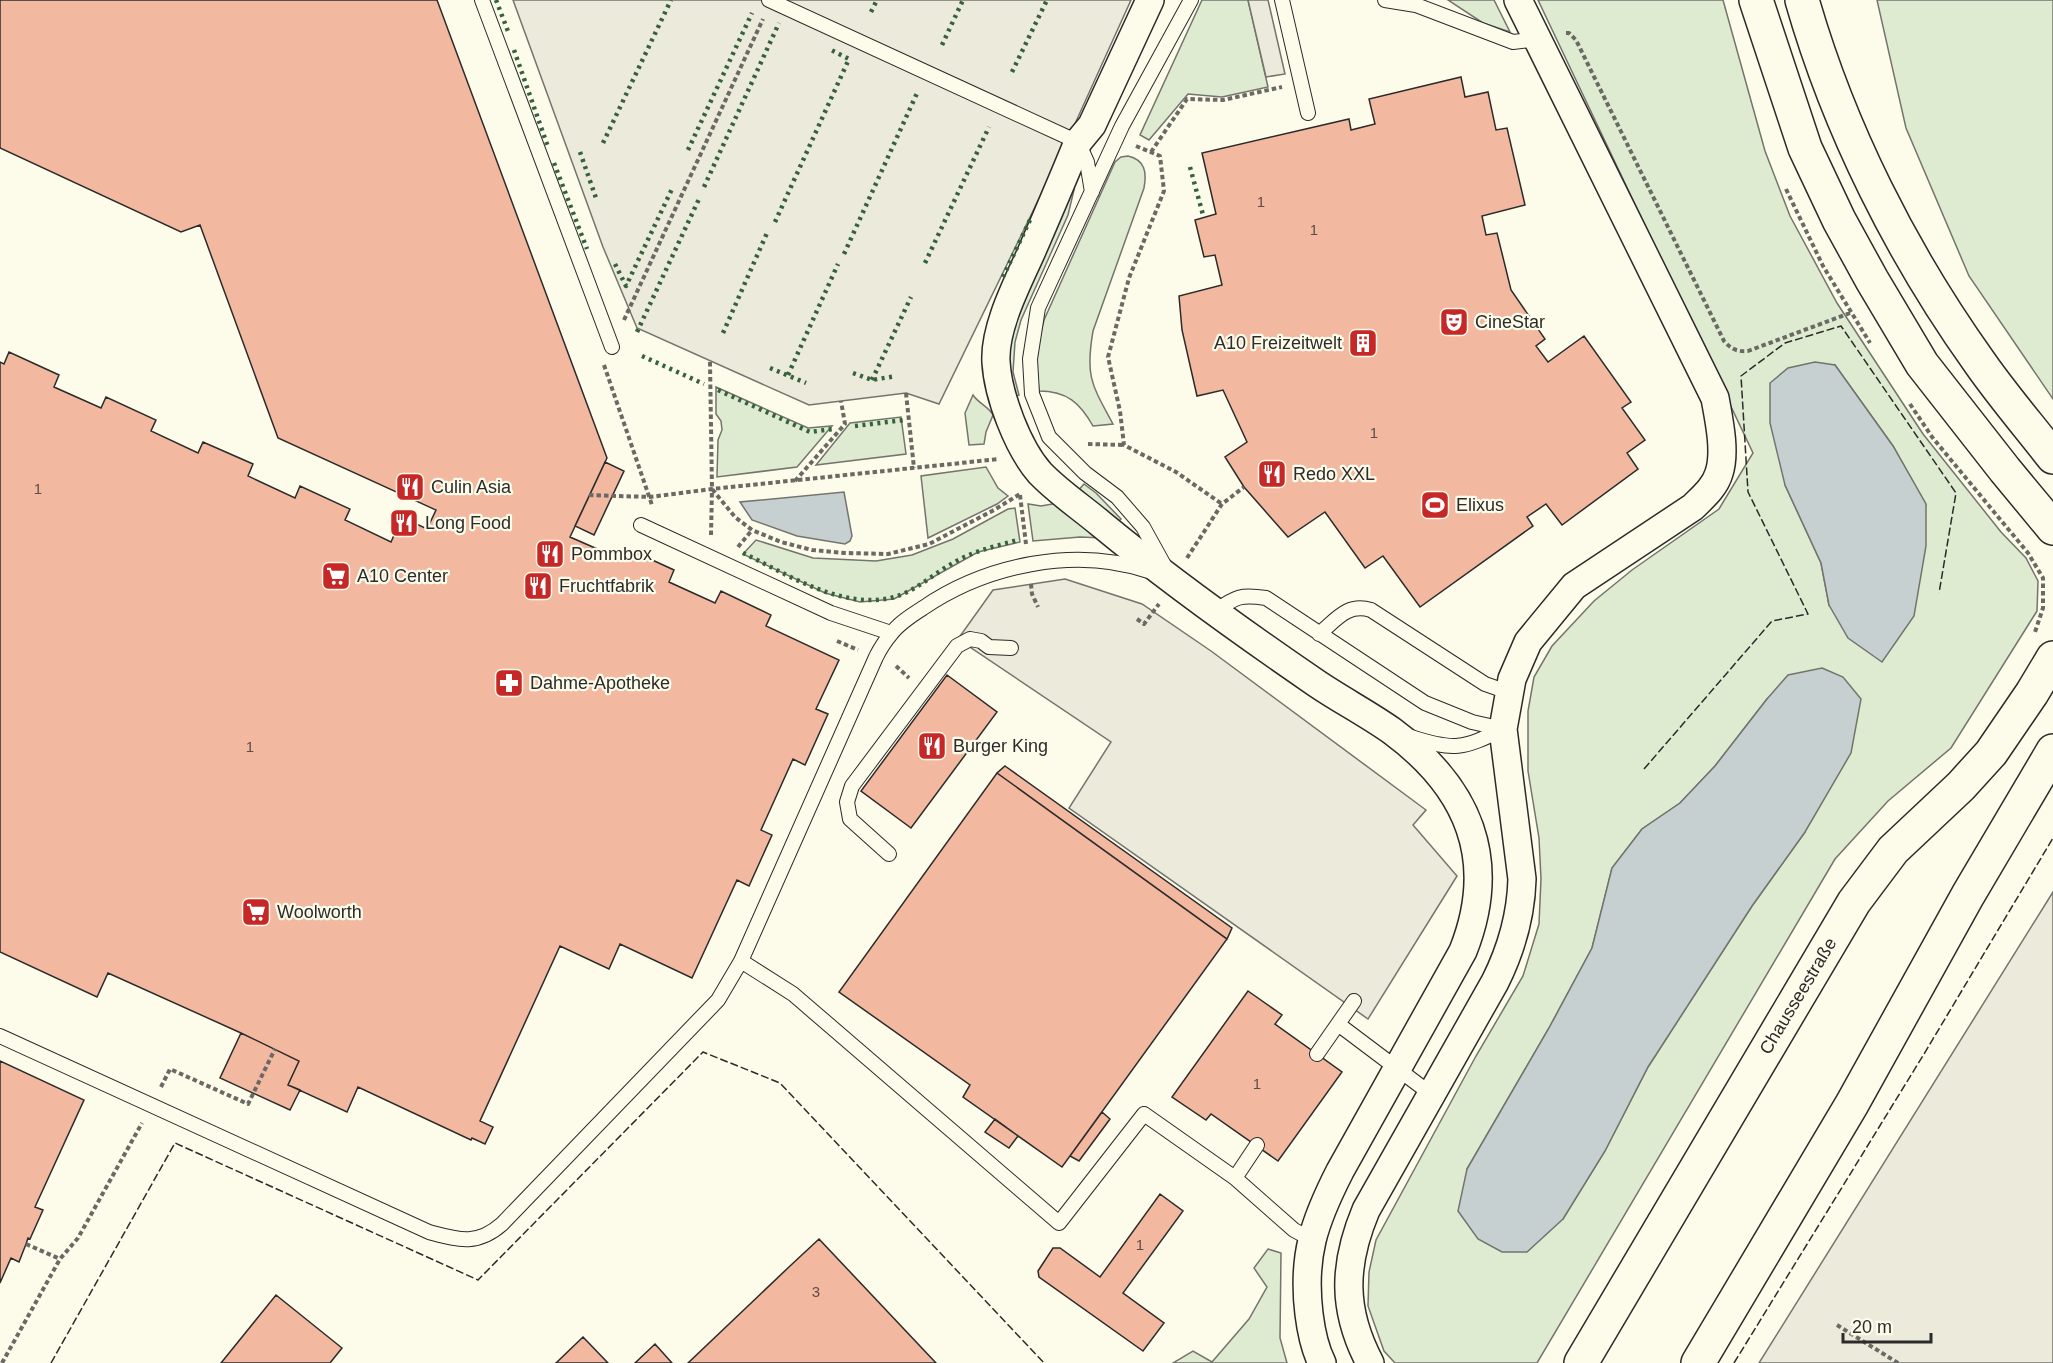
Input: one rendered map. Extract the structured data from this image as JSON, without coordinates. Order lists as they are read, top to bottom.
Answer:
{
  "streets": {
    "street": ["Chausseestraße"]
  },
  "places": {
    "theatre": ["CineStar"],
    "building": ["A10 Freizeitwelt"],
    "restaurant": [
      "Redo XXL",
      "Culin Asia",
      "Long Food",
      "Pommbox",
      "Fruchtfabrik",
      "Burger King"
    ],
    "sports": ["Elixus"],
    "supermarket": ["A10 Center", "Woolworth"],
    "pharmacy": ["Dahme-Apotheke"]
  },
  "house_numbers": [
    "1",
    "1",
    "1",
    "1",
    "1",
    "1",
    "1",
    "3"
  ],
  "scale_bar": "20 m"
}
